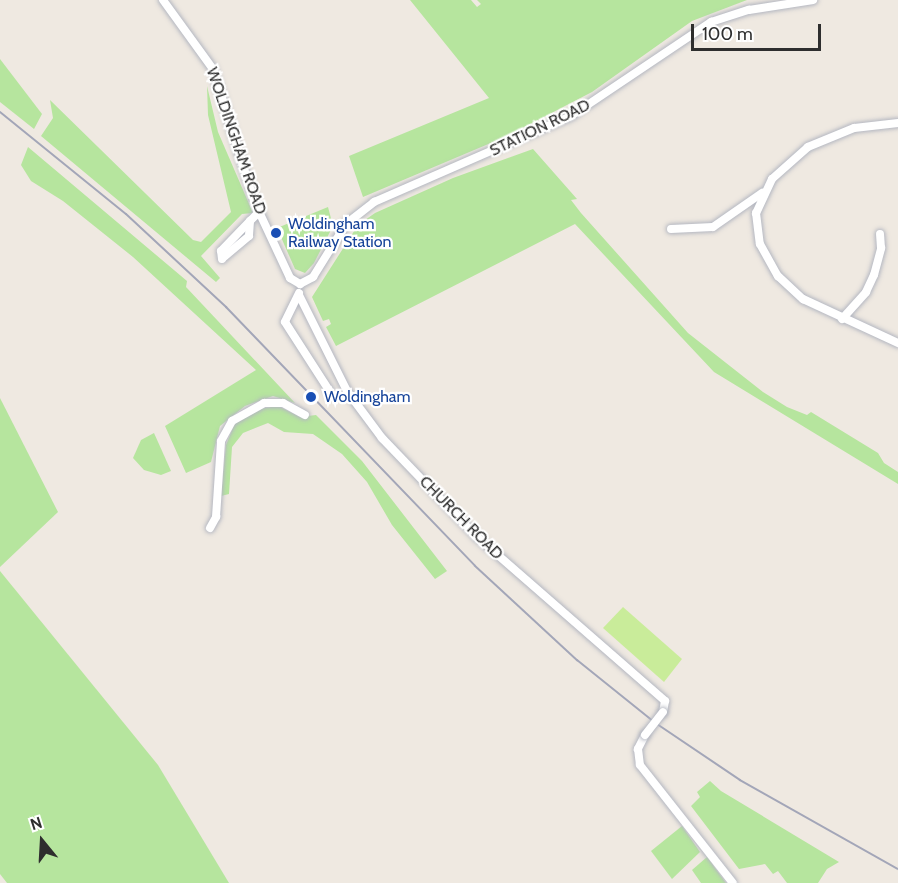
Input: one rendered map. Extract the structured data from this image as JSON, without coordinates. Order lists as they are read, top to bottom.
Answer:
{
  "streets": {
    "street": ["STATION ROAD", "WOLDINGHAM ROAD", "CHURCH ROAD"]
  },
  "crossings": [
    ["STATION ROAD", "WOLDINGHAM ROAD"]
  ],
  "places": ["Woldingham Railway Station", "Woldingham"],
  "scale_bar": "100 m",
  "north": "top"
}
